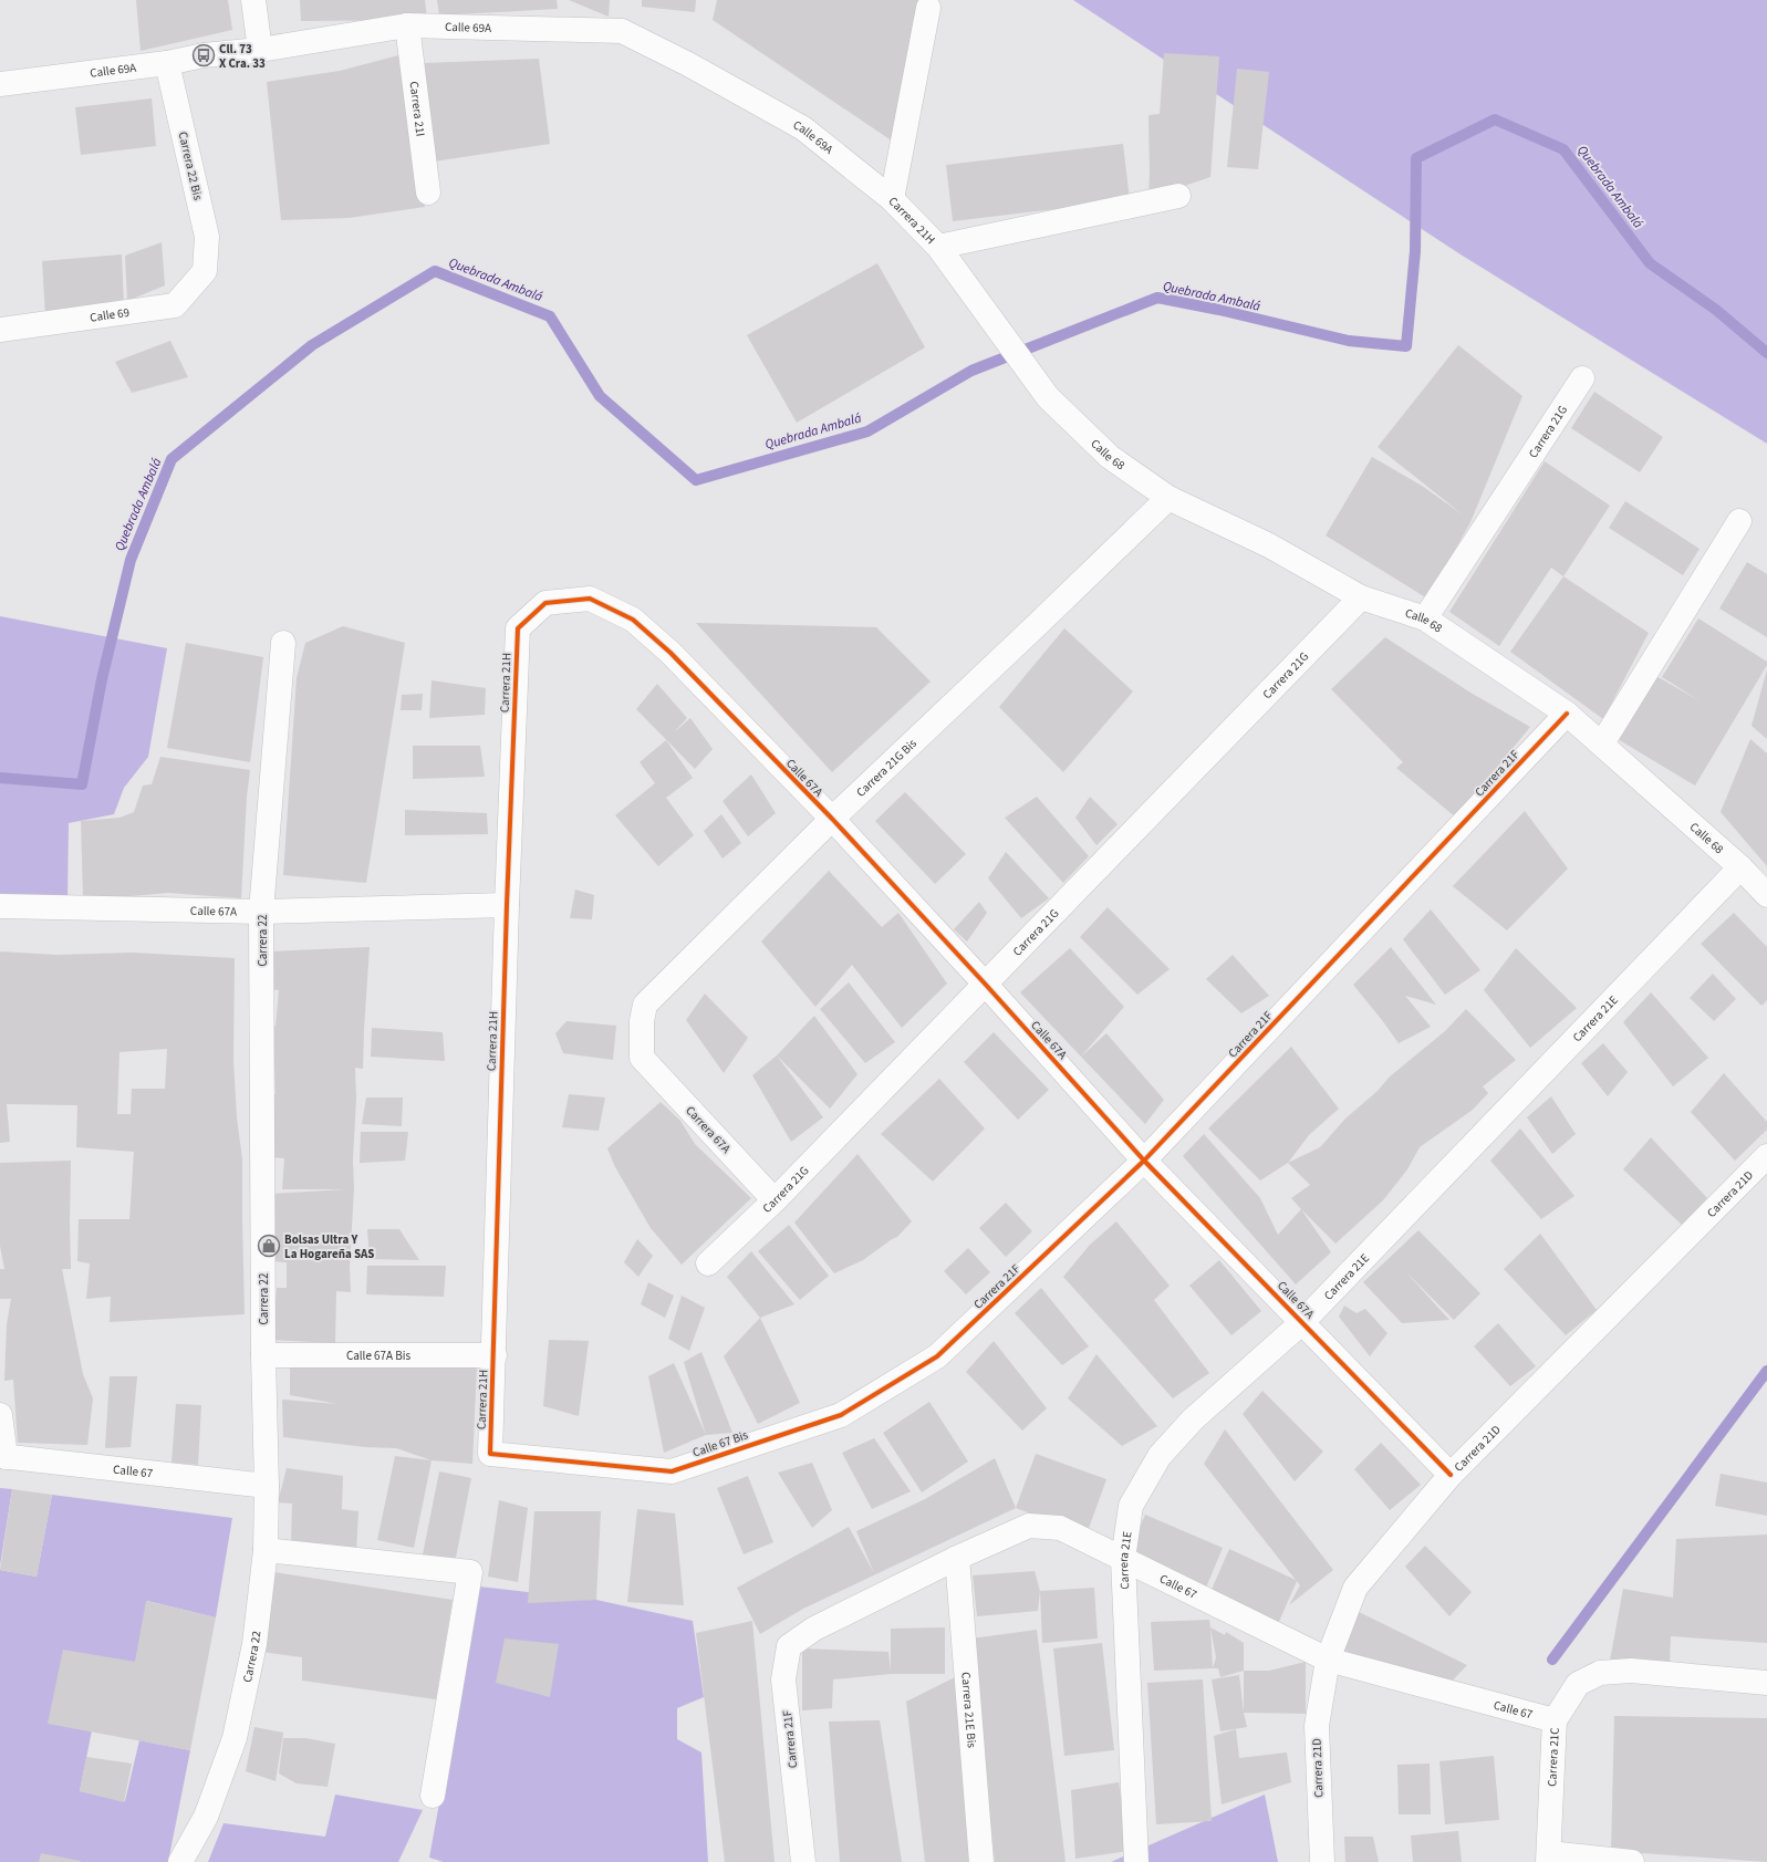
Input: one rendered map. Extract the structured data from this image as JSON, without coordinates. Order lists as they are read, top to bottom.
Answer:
{
  "streets": {
    "street": [
      "Calle 69A",
      "Carrera 21I",
      "Carrera 22 Bis",
      "Carrera 21H",
      "Calle 69",
      "Carrera 21G",
      "Calle 68",
      "Carrera 21G Bis",
      "Carrera 21F",
      "Calle 67A",
      "Carrera 22",
      "Carrera 21E",
      "Carrera 67A",
      "Carrera 21D",
      "Calle 67A Bis",
      "Calle 67 Bis",
      "Calle 67",
      "Carrera 21E Bis",
      "Carrera 21C"
    ]
  },
  "crossings": [
    ["Calle 69A", "Carrera 21I"],
    ["Calle 69A", "Carrera 22 Bis"],
    ["Calle 69A", "Carrera 21H"],
    ["Carrera 22 Bis", "Calle 69"],
    ["Carrera 21H", "Calle 68"],
    ["Carrera 21H", "Calle 67A"],
    ["Carrera 21H", "Calle 67A Bis"],
    ["Carrera 21H", "Calle 67 Bis"],
    ["Carrera 21G", "Calle 68"],
    ["Carrera 21G", "Calle 67A"],
    ["Carrera 21G", "Carrera 67A"],
    ["Calle 68", "Carrera 21G Bis"],
    ["Calle 68", "Carrera 21F"],
    ["Calle 68", "Carrera 21E"],
    ["Carrera 21G Bis", "Calle 67A"],
    ["Carrera 21G Bis", "Carrera 67A"],
    ["Carrera 21F", "Calle 67A"],
    ["Carrera 21F", "Calle 67 Bis"],
    ["Carrera 21F", "Calle 67"],
    ["Calle 67A", "Carrera 22"],
    ["Calle 67A", "Carrera 21E"],
    ["Calle 67A", "Carrera 21D"],
    ["Carrera 22", "Calle 67A Bis"],
    ["Carrera 22", "Calle 67"],
    ["Carrera 21E", "Calle 67"],
    ["Carrera 21D", "Calle 67"],
    ["Calle 67", "Carrera 21E Bis"],
    ["Calle 67", "Carrera 21C"]
  ],
  "water": ["Quebrada Ambalá"],
  "places": {
    "bus stop": ["Cll. 73 X Cra. 33"],
    "shop": ["Bolsas Ultra Y La Hogareña SAS"]
  }
}
